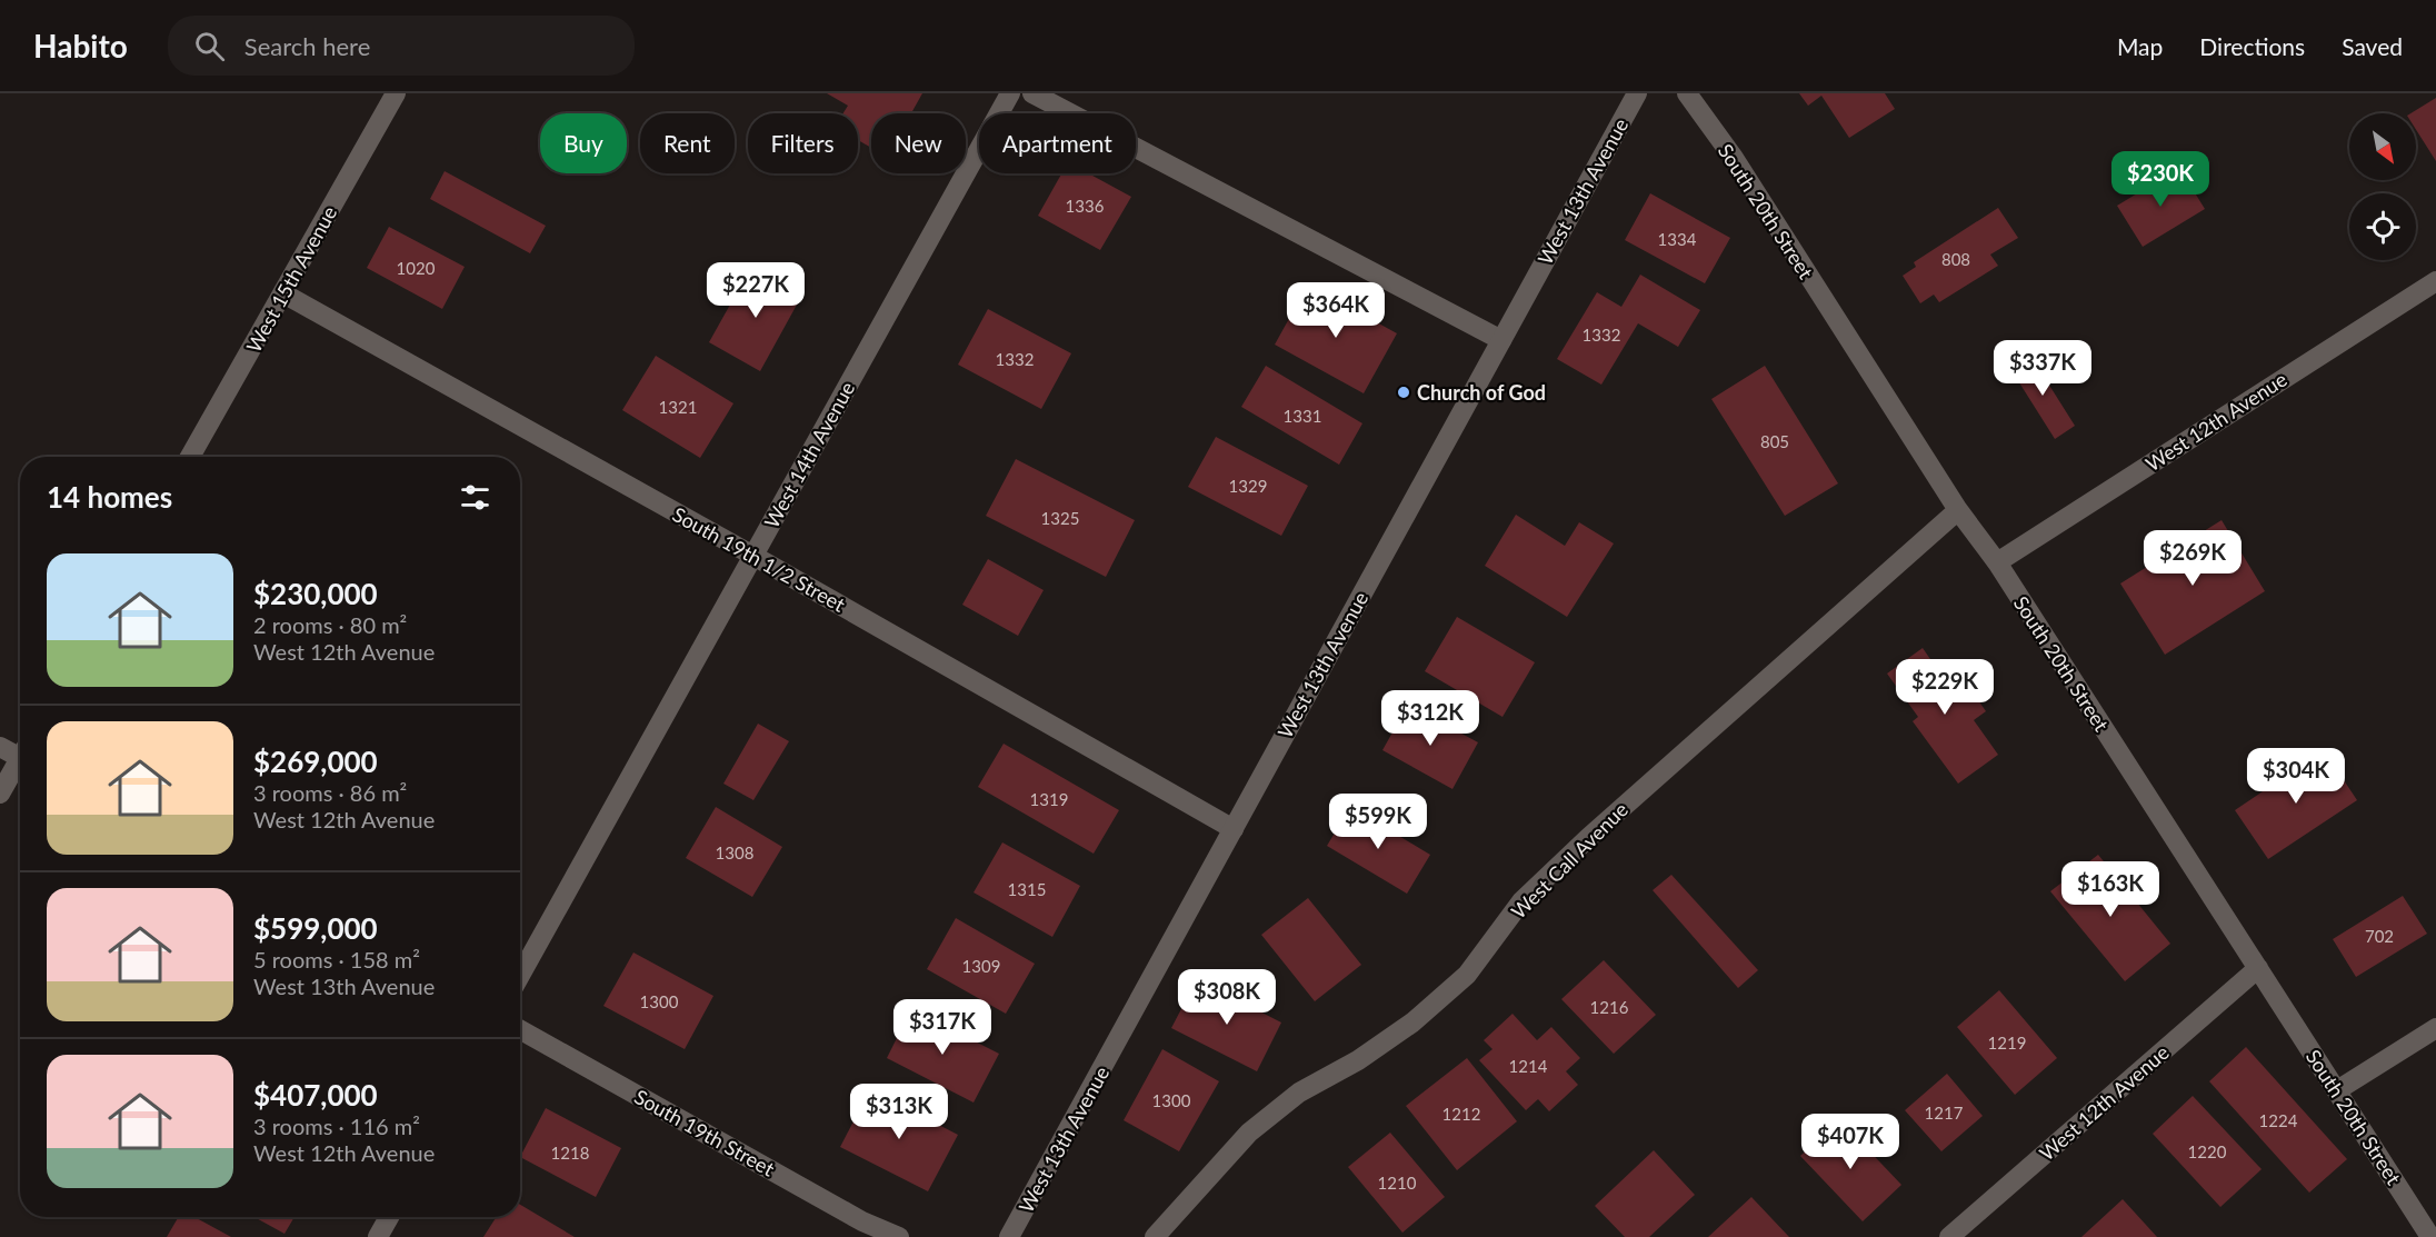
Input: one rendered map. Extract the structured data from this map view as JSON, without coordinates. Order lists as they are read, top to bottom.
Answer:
{
  "streets": {
    "street": [
      "West 13th Avenue",
      "South 20th Street",
      "West 15th Avenue",
      "West 12th Avenue",
      "West 14th Avenue",
      "South 19th 1/2 Street",
      "West Call Avenue",
      "South 19th Street"
    ]
  },
  "crossings": [
    ["West 13th Avenue", "South 19th 1/2 Street"],
    ["South 20th Street", "West 12th Avenue"],
    ["South 20th Street", "West Call Avenue"],
    ["West 15th Avenue", "South 19th 1/2 Street"],
    ["West 14th Avenue", "South 19th 1/2 Street"]
  ],
  "places": ["Church of God"],
  "house_numbers": [
    "1336",
    "1334",
    "808",
    "1020",
    "1332",
    "1332",
    "1321",
    "1331",
    "805",
    "1329",
    "1325",
    "1319",
    "1308",
    "1315",
    "702",
    "1309",
    "1300",
    "1216",
    "1219",
    "1214",
    "1300",
    "1217",
    "1212",
    "1224",
    "1220",
    "1218",
    "1210"
  ],
  "north": "bottom right",
  "page": {
    "header": "Habito",
    "search": "Search here",
    "nav": ["Map", "Directions", "Saved"],
    "chip": [
      "Buy",
      "Rent",
      "Filters",
      "New",
      "Apartment"
    ],
    "price": [
      "$230K",
      "$227K",
      "$364K",
      "$337K",
      "$269K",
      "$229K",
      "$312K",
      "$304K",
      "$599K",
      "$163K",
      "$308K",
      "$317K",
      "$313K",
      "$407K"
    ],
    "heading": "14 homes",
    "list": [
      {
        "name": "$230,000",
        "note": "2 rooms · 80 m² · West 12th Avenue"
      },
      {
        "name": "$269,000",
        "note": "3 rooms · 86 m² · West 12th Avenue"
      },
      {
        "name": "$599,000",
        "note": "5 rooms · 158 m² · West 13th Avenue"
      },
      {
        "name": "$407,000",
        "note": "3 rooms · 116 m² · West 12th Avenue"
      }
    ]
  }
}
